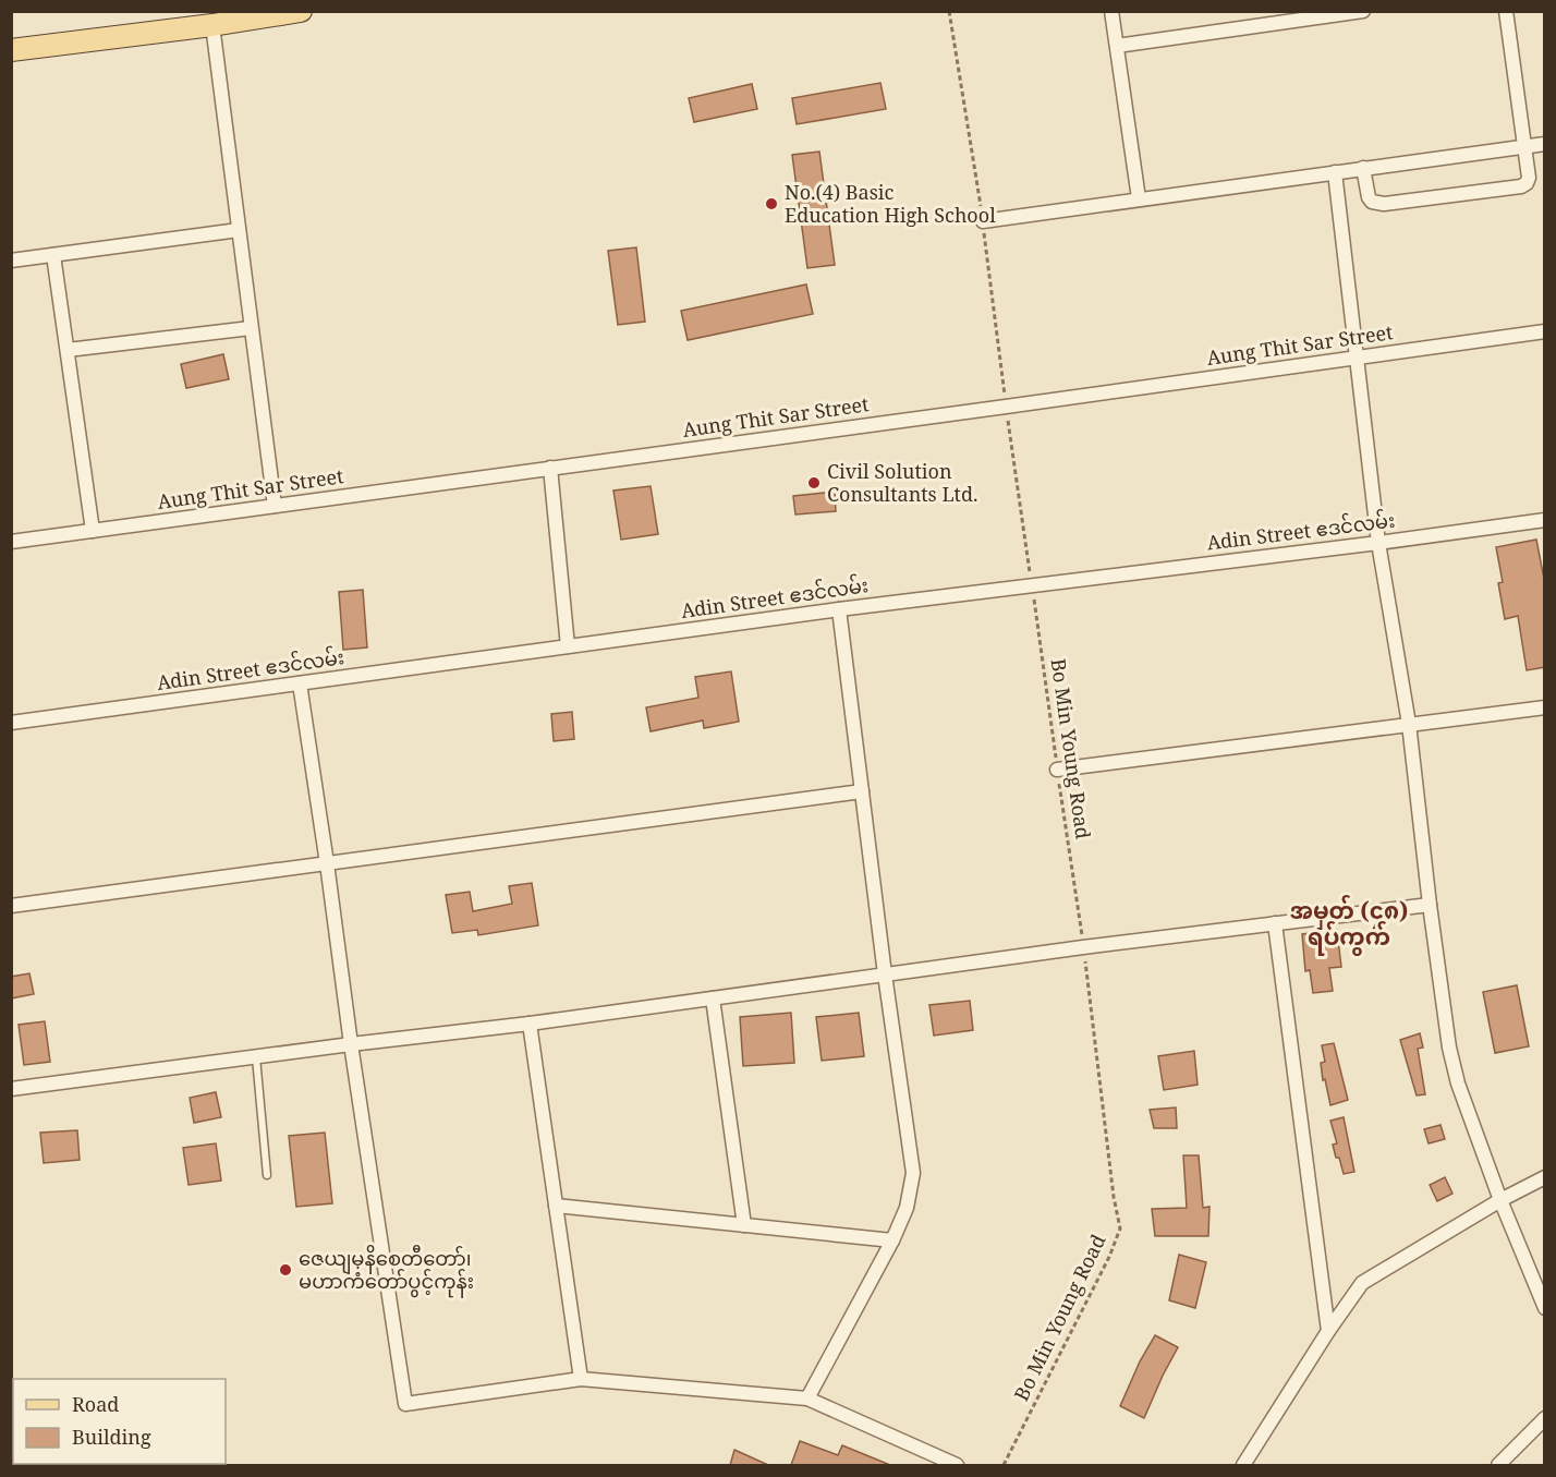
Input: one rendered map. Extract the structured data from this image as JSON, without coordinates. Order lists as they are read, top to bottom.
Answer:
{
  "streets": {
    "street": ["Aung Thit Sar Street", "Adin Street ဧဒင်လမ်း"],
    "path": ["Bo Min Young Road"]
  },
  "crossings": [
    ["Aung Thit Sar Street", "Bo Min Young Road"],
    ["Adin Street ဧဒင်လမ်း", "Bo Min Young Road"]
  ],
  "districts": ["အမှတ် (၄၈) ရပ်ကွက်"],
  "places": ["No.(4) Basic Education High School", "Civil Solution Consultants Ltd.", "ဇေယျမုနိစေတီတော်၊ မဟာကံတော်ပွင့်ကုန်း"],
  "legend": ["Road", "Building"]
}
